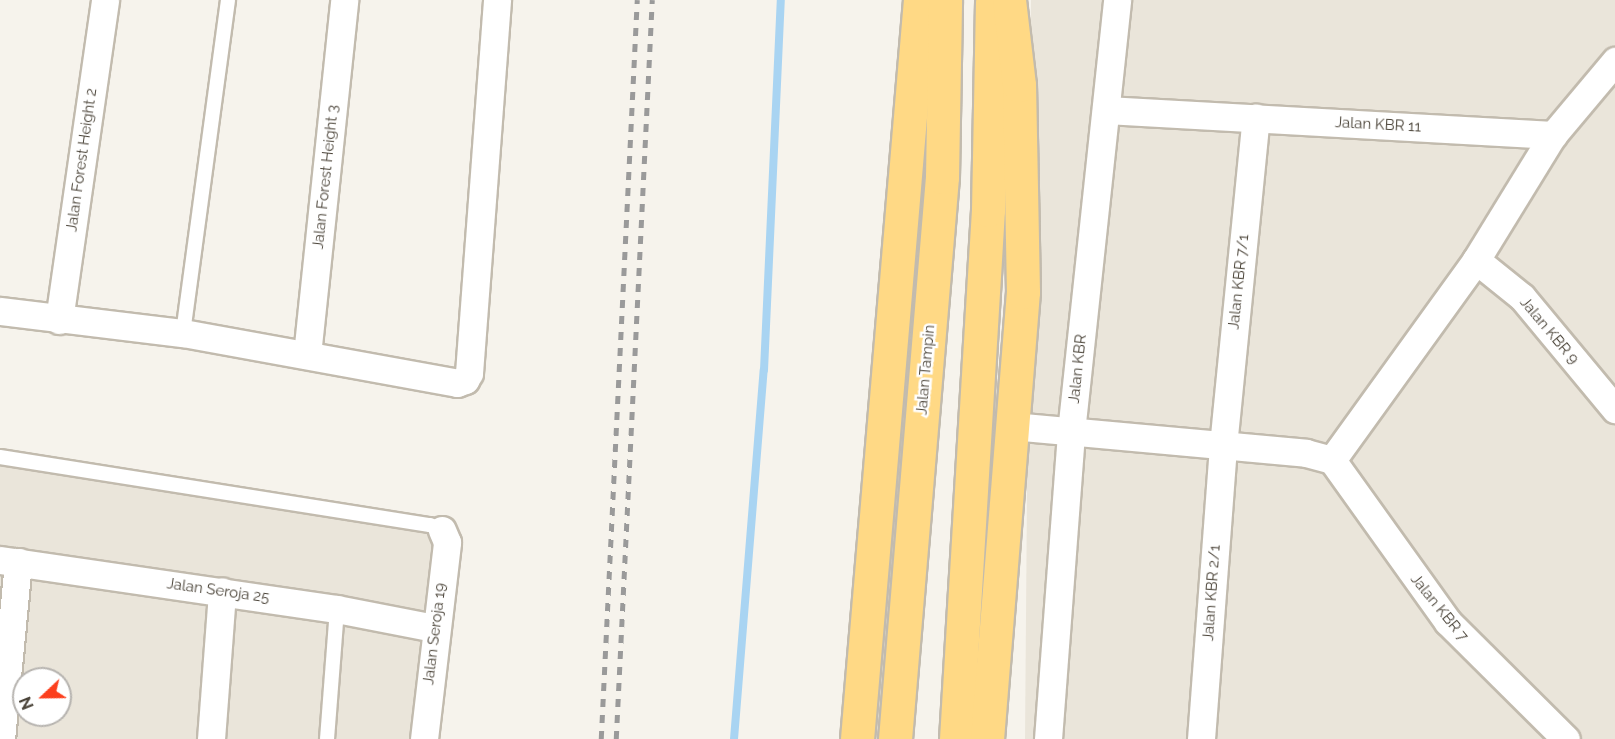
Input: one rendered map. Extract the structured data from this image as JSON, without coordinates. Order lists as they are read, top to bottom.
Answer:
{
  "streets": {
    "highway": ["Jalan Tampin"],
    "street": [
      "Jalan KBR 11",
      "Jalan Forest Height 2",
      "Jalan Forest Height 3",
      "Jalan KBR 7/1",
      "Jalan KBR 9",
      "Jalan KBR",
      "Jalan Seroja 25",
      "Jalan KBR 2/1",
      "Jalan KBR 7",
      "Jalan Seroja 19"
    ]
  },
  "crossings": [
    ["Jalan KBR 11", "Jalan KBR 7/1"],
    ["Jalan KBR 11", "Jalan KBR"],
    ["Jalan KBR 7/1", "Jalan KBR 2/1"],
    ["Jalan Seroja 25", "Jalan Seroja 19"]
  ],
  "north": "left"
}
